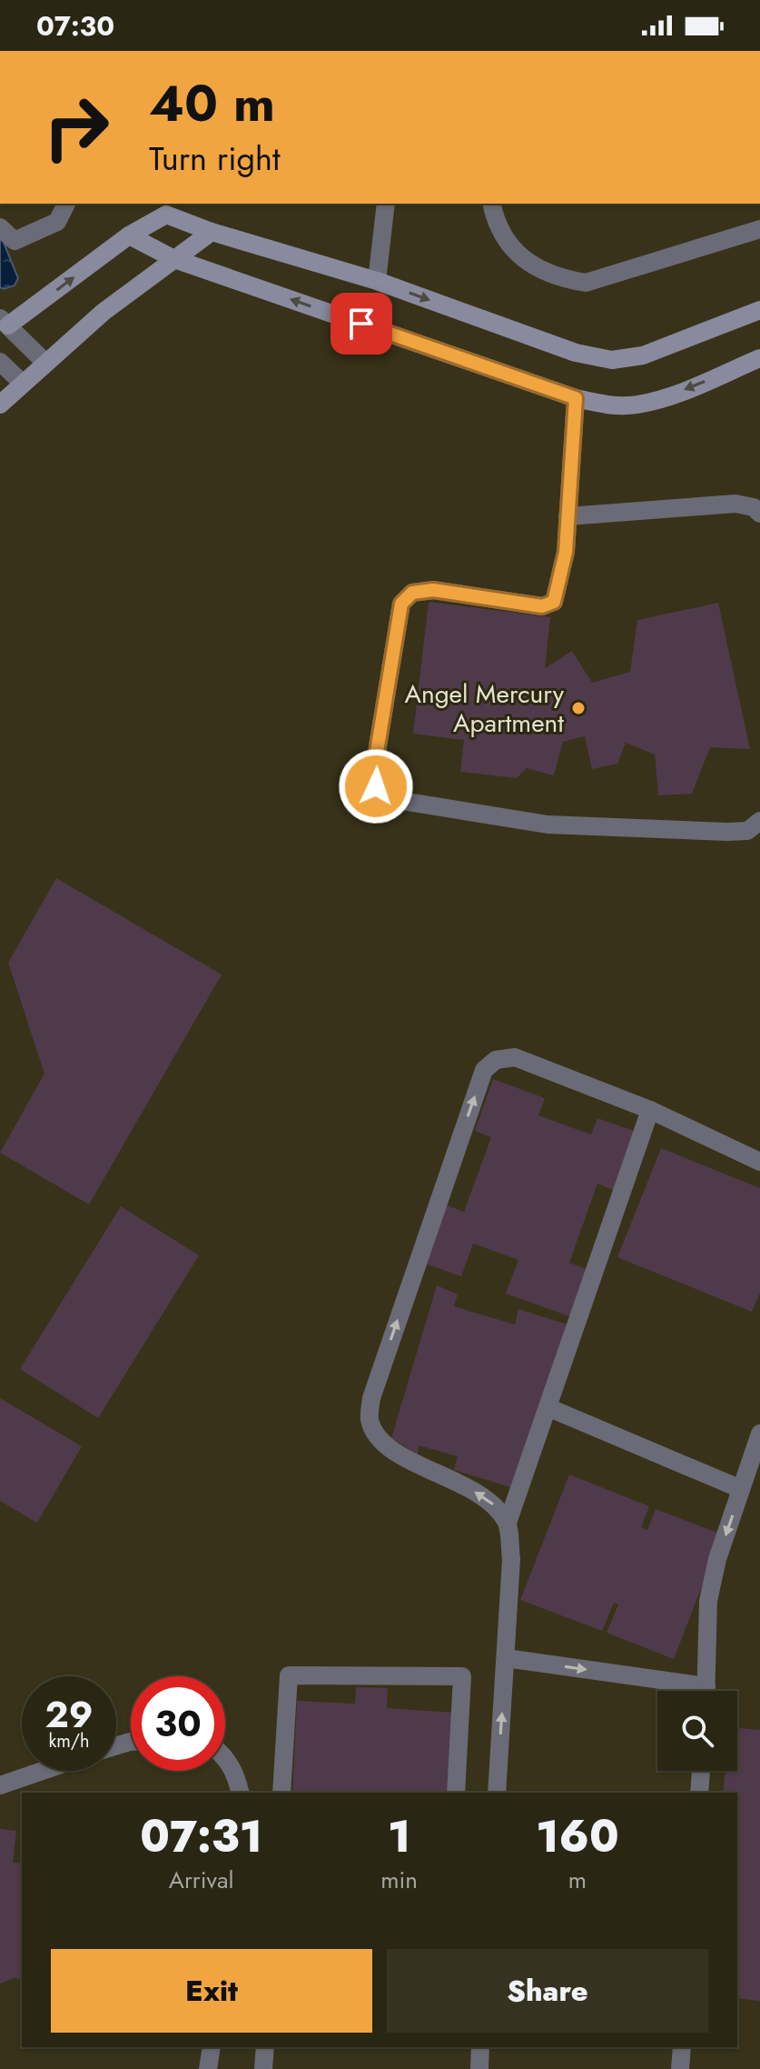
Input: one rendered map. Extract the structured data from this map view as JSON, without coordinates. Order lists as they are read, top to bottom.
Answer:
{
  "places": ["Angel Mercury Apartment"],
  "page": {
    "status": "07:30",
    "turn": ["40 m", "Turn right"],
    "speed": "29 km/h",
    "limit": "30",
    "eta": [
      "07:31",
      "Arrival",
      "1",
      "min",
      "160",
      "m"
    ],
    "buttons": ["Exit", "Share"]
  }
}
